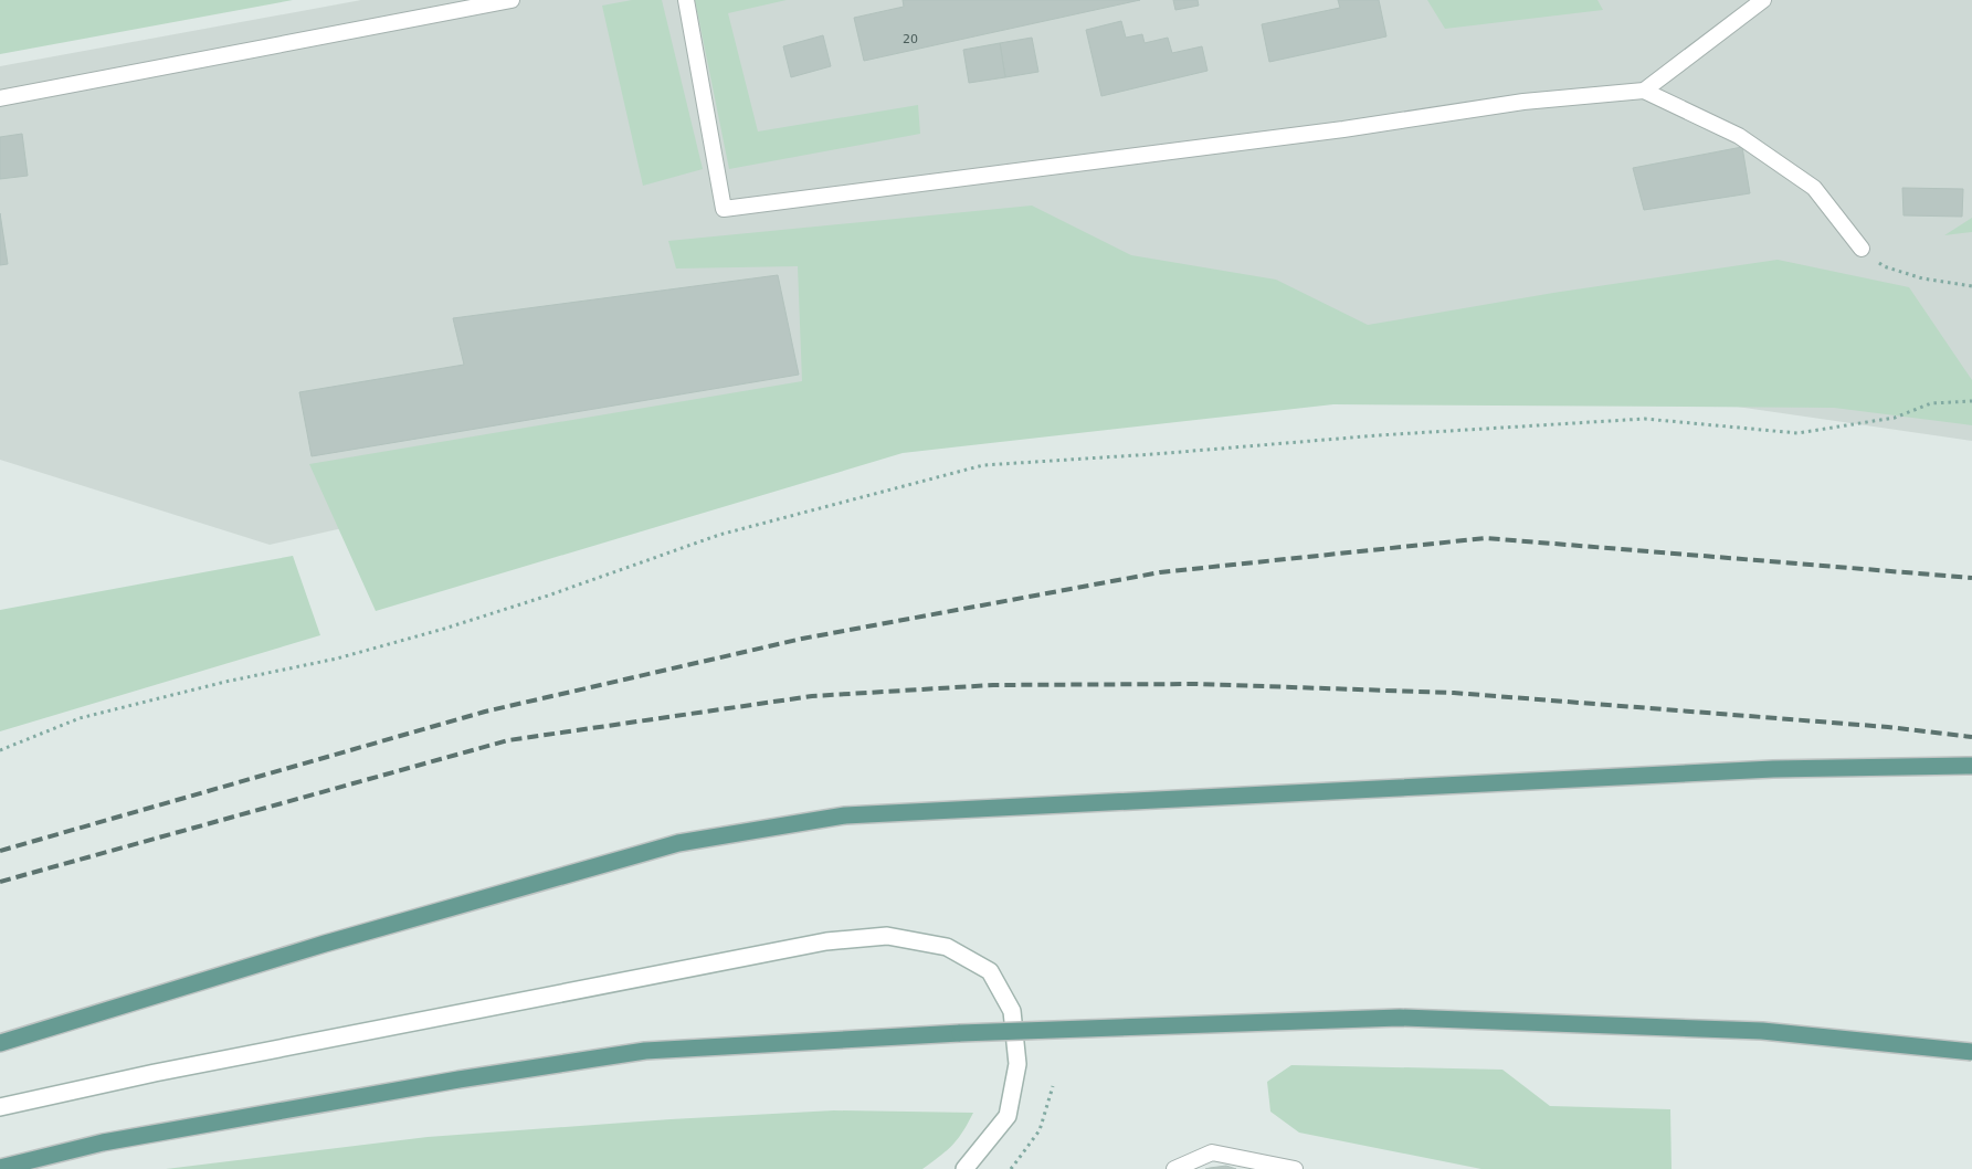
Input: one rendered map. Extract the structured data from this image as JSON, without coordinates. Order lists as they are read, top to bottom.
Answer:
{
  "house_numbers": ["20"]
}
